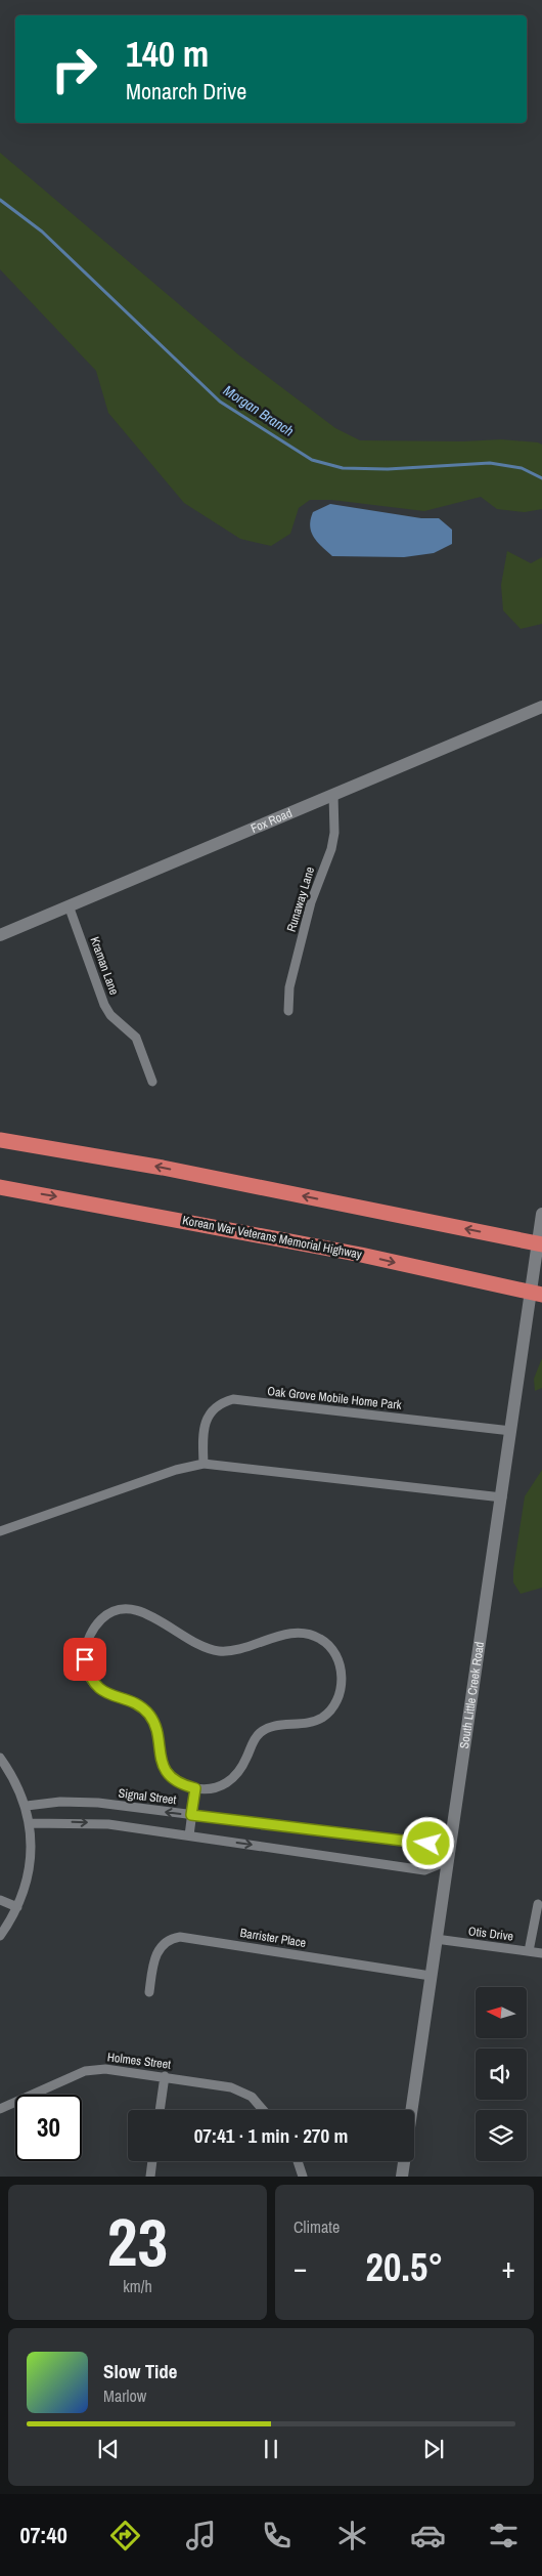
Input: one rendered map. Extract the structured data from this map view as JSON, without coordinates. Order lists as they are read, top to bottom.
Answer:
{
  "streets": {
    "highway": ["Korean War Veterans Memorial Highway"],
    "street": [
      "Fox Road",
      "Runaway Lane",
      "Kraman Lane",
      "Oak Grove Mobile Home Park",
      "South Little Creek Road",
      "Signal Street",
      "Otis Drive",
      "Barrister Place",
      "Holmes Street"
    ]
  },
  "crossings": [
    ["Fox Road", "Runaway Lane"],
    ["Fox Road", "Kraman Lane"],
    ["Oak Grove Mobile Home Park", "South Little Creek Road"],
    ["South Little Creek Road", "Signal Street"],
    ["South Little Creek Road", "Otis Drive"],
    ["South Little Creek Road", "Barrister Place"]
  ],
  "water": ["Morgan Branch"],
  "north": "left",
  "page": {
    "turn": ["140 m", "Monarch Drive"],
    "limit": "30",
    "trip": "07:41 · 1 min · 270 m",
    "tile": [
      ["23", "km/h"],
      "Climate"
    ],
    "heat": ["−", "20.5°", "+"],
    "song": ["Slow Tide", "Marlow"],
    "tabs": "07:40"
  }
}
